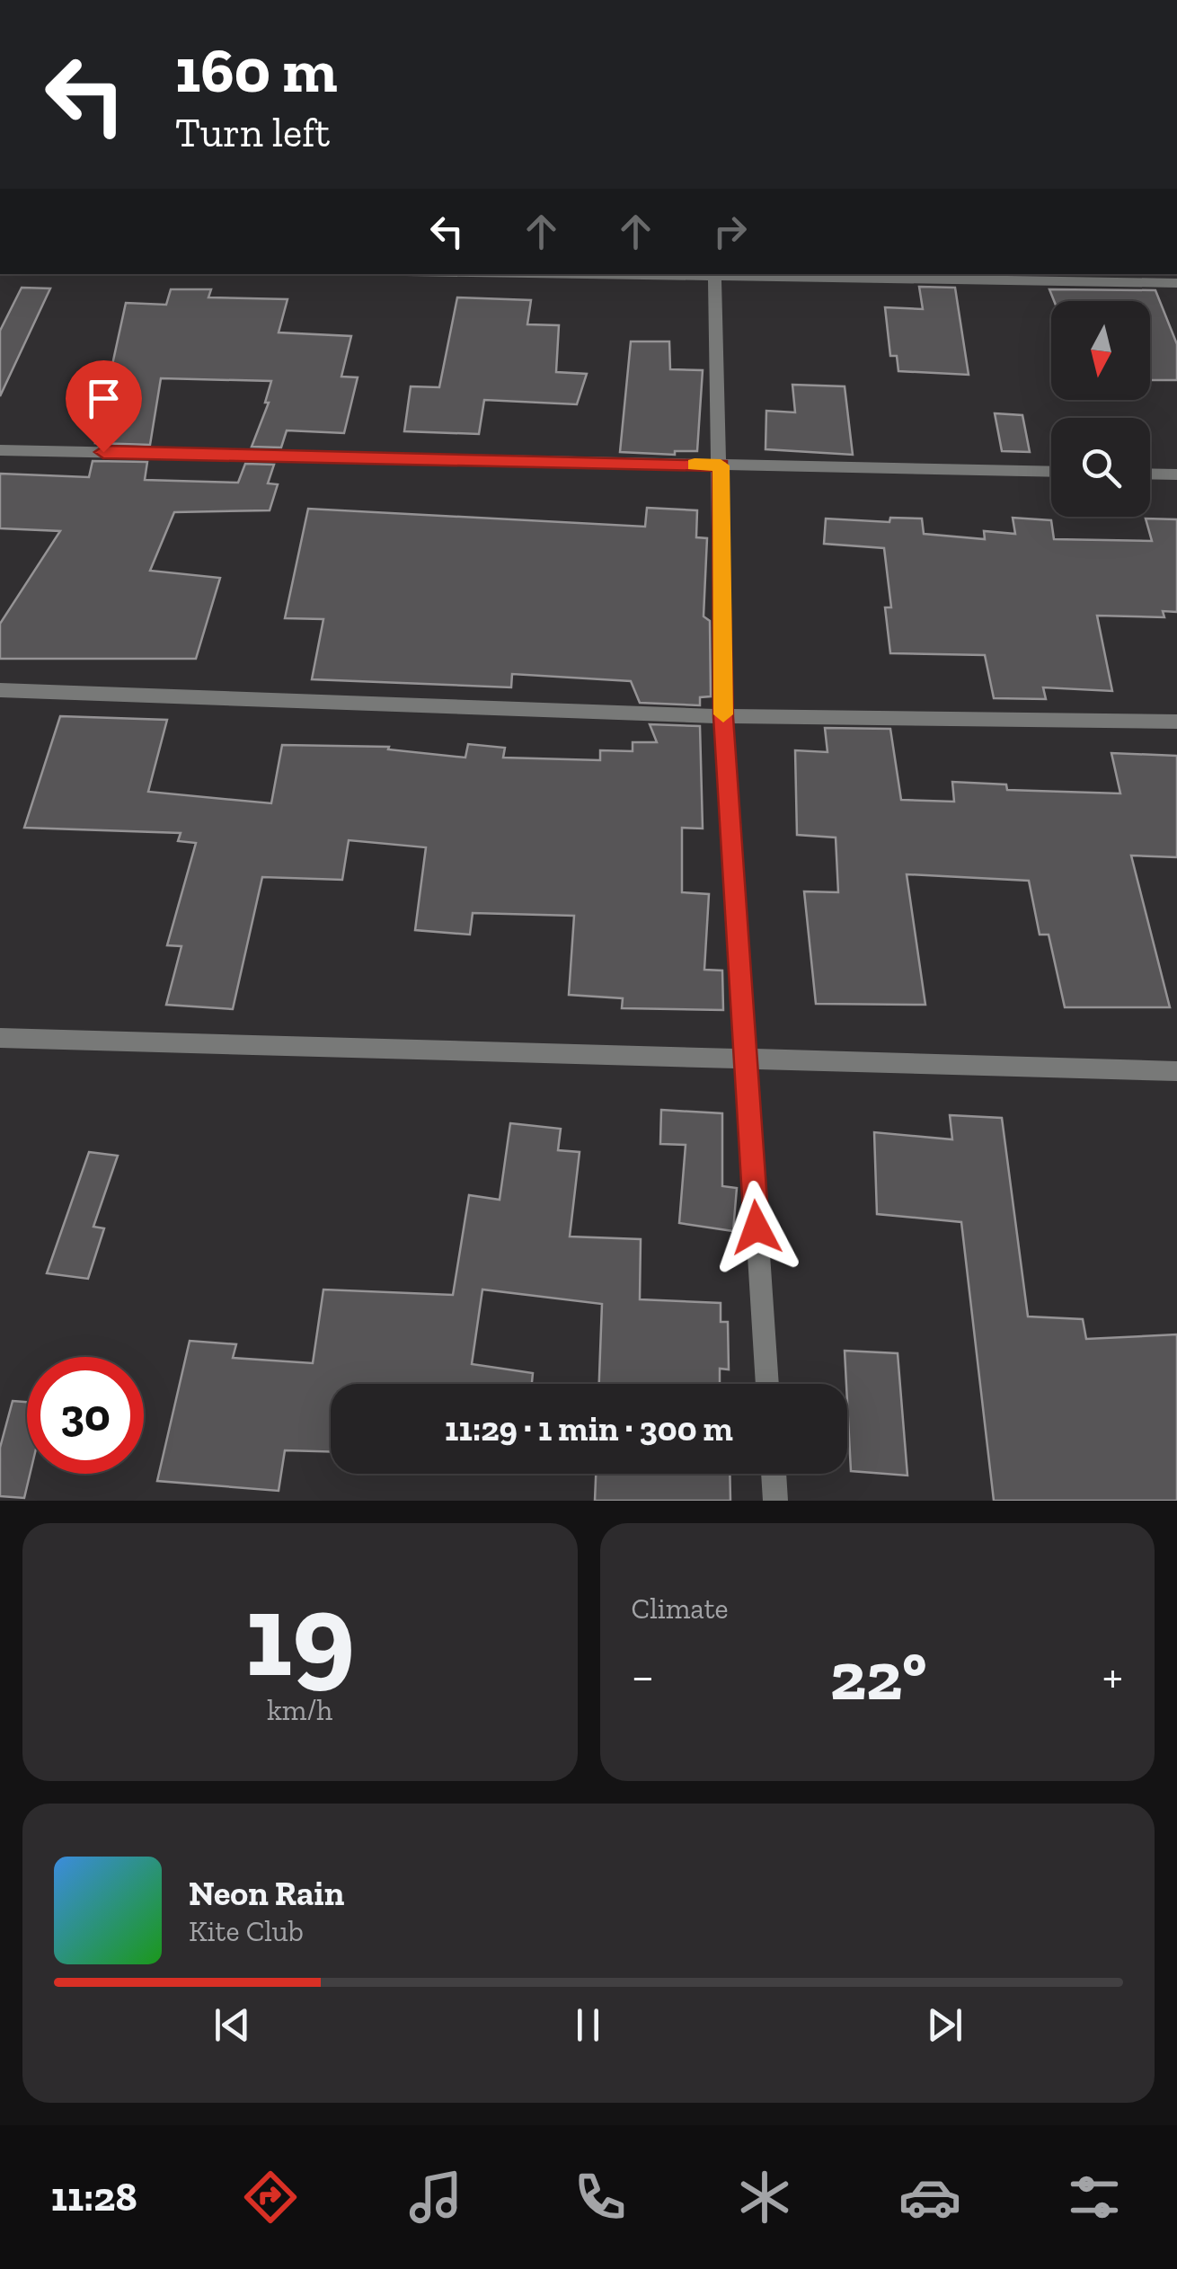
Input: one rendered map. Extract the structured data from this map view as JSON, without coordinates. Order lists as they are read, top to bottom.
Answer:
{
  "north": "bottom",
  "page": {
    "turn": ["160 m", "Turn left"],
    "limit": "30",
    "trip": "11:29 · 1 min · 300 m",
    "tile": [
      ["19", "km/h"],
      "Climate"
    ],
    "heat": ["−", "22°", "+"],
    "song": ["Neon Rain", "Kite Club"],
    "tabs": "11:28"
  }
}
